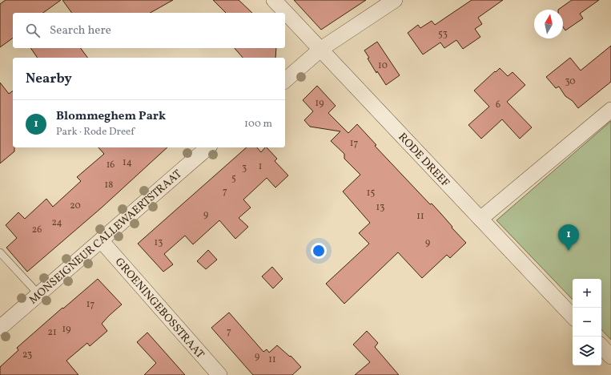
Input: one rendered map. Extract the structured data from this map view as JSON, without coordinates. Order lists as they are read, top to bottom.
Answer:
{
  "streets": {
    "street": ["RODE DREEF", "MONSEIGNEUR CALLEWAERTSTRAAT", "GROENINGEBOSSTRAAT"]
  },
  "crossings": [
    ["MONSEIGNEUR CALLEWAERTSTRAAT", "GROENINGEBOSSTRAAT"]
  ],
  "house_numbers": [
    "53",
    "10",
    "30",
    "19",
    "6",
    "17",
    "14",
    "16",
    "1",
    "3",
    "5",
    "18",
    "7",
    "15",
    "20",
    "13",
    "9",
    "11",
    "24",
    "26",
    "13",
    "9",
    "17",
    "19",
    "7",
    "21",
    "23",
    "9",
    "11"
  ],
  "north": "top",
  "page": {
    "search": "Search here",
    "heading": "Nearby",
    "list": [
      {
        "mark": "1",
        "name": "Blommeghem Park",
        "note": "Park · Rode Dreef",
        "value": "100 m"
      }
    ],
    "pins": "1",
    "map_buttons": ["+", "−"]
  }
}
